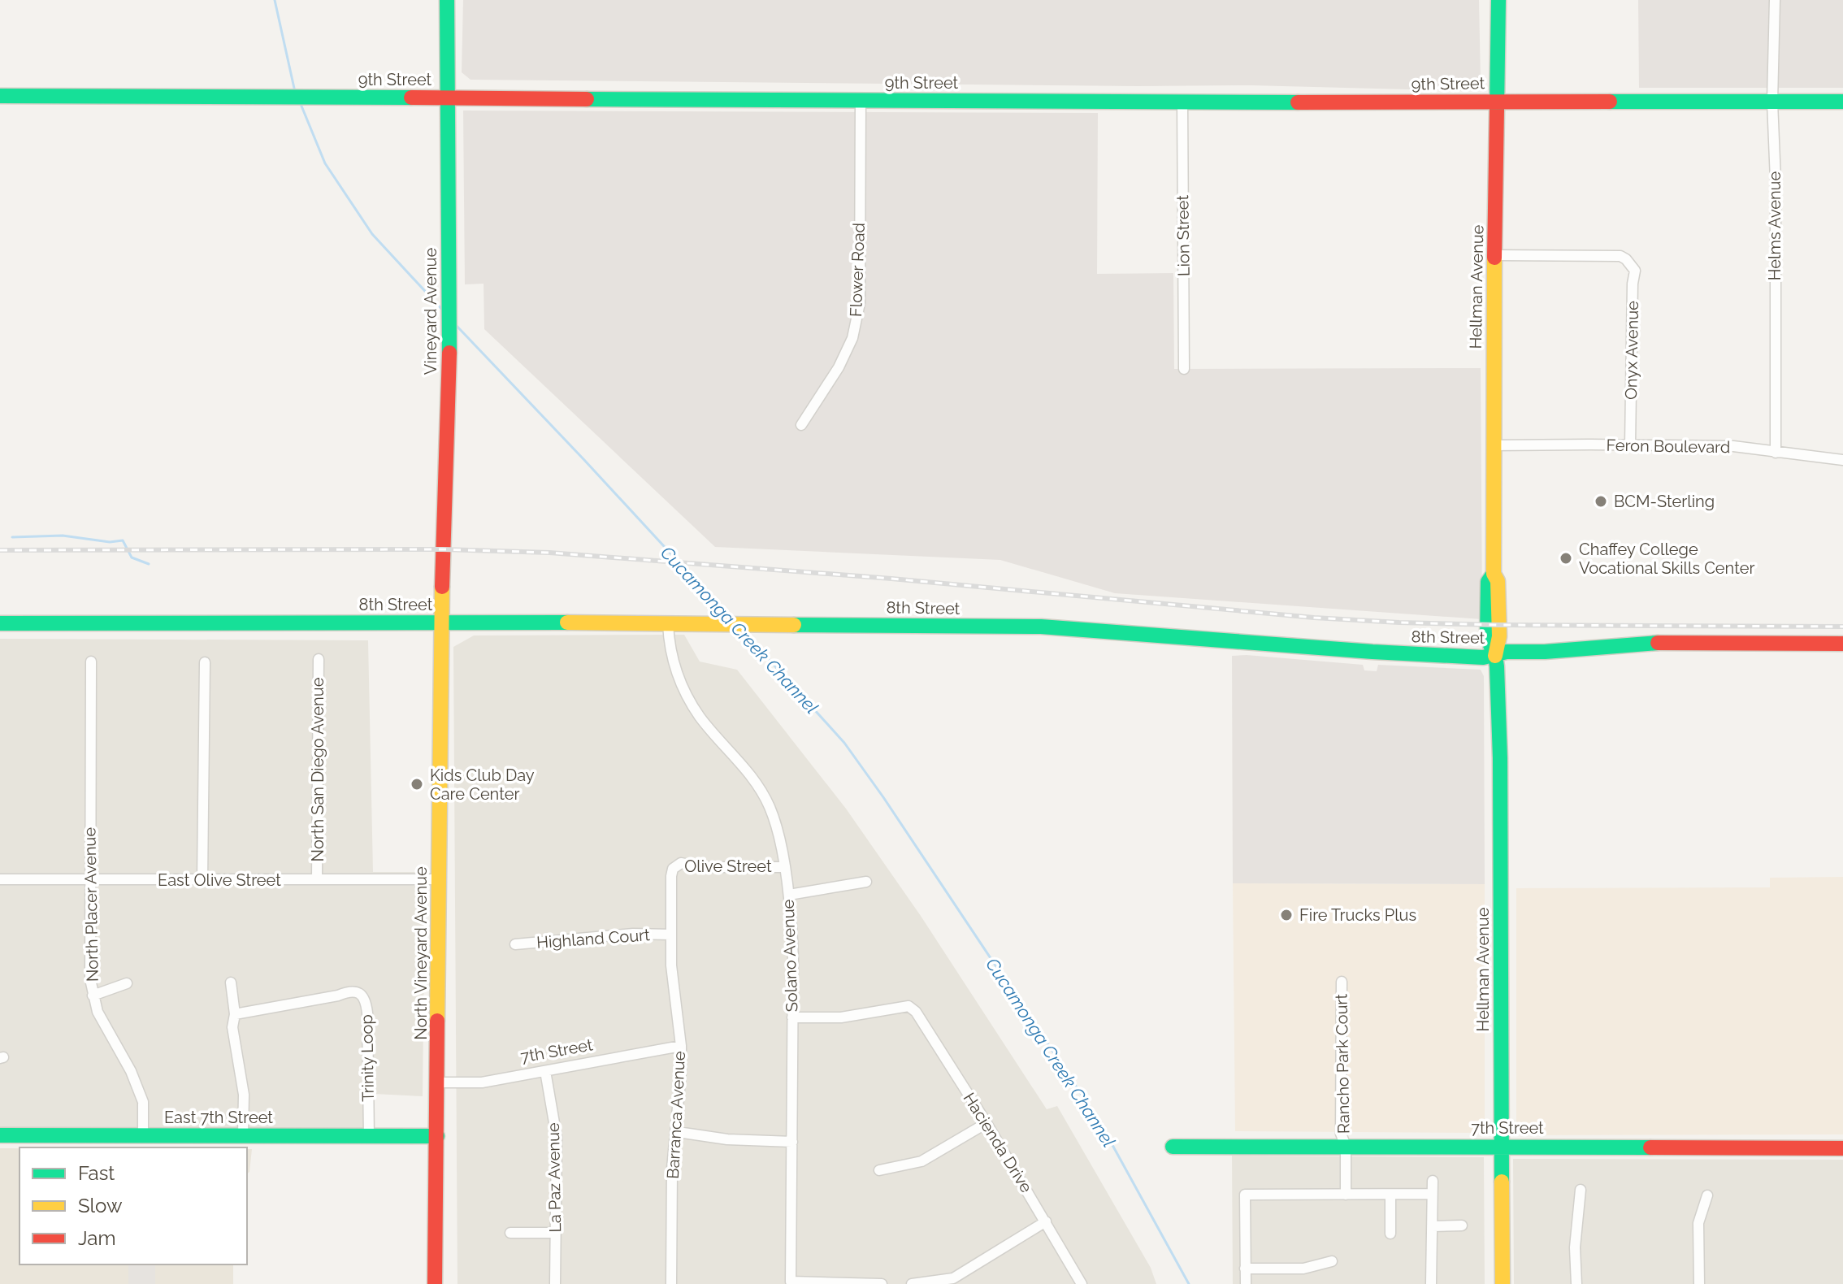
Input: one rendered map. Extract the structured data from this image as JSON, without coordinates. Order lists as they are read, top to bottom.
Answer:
{
  "streets": {
    "street": [
      "9th Street",
      "Helms Avenue",
      "Lion Street",
      "Flower Road",
      "Hellman Avenue",
      "Vineyard Avenue",
      "Onyx Avenue",
      "Feron Boulevard",
      "8th Street",
      "North San Diego Avenue",
      "Olive Street",
      "East Olive Street",
      "North Placer Avenue",
      "Highland Court",
      "North Vineyard Avenue",
      "Solano Avenue",
      "7th Street",
      "Trinity Loop",
      "Rancho Park Court",
      "Barranca Avenue",
      "East 7th Street",
      "Hacienda Drive",
      "La Paz Avenue"
    ]
  },
  "crossings": [
    ["9th Street", "Helms Avenue"],
    ["9th Street", "Lion Street"],
    ["9th Street", "Flower Road"],
    ["9th Street", "Hellman Avenue"],
    ["9th Street", "Vineyard Avenue"],
    ["Helms Avenue", "Feron Boulevard"],
    ["Hellman Avenue", "Onyx Avenue"],
    ["Hellman Avenue", "Feron Boulevard"],
    ["Hellman Avenue", "8th Street"],
    ["Hellman Avenue", "7th Street"],
    ["Vineyard Avenue", "8th Street"],
    ["Vineyard Avenue", "North Vineyard Avenue"],
    ["Onyx Avenue", "Feron Boulevard"],
    ["8th Street", "North Vineyard Avenue"],
    ["8th Street", "Solano Avenue"],
    ["North San Diego Avenue", "East Olive Street"],
    ["Olive Street", "Solano Avenue"],
    ["Olive Street", "Barranca Avenue"],
    ["East Olive Street", "North Placer Avenue"],
    ["East Olive Street", "North Vineyard Avenue"],
    ["North Placer Avenue", "East 7th Street"],
    ["Highland Court", "Barranca Avenue"],
    ["North Vineyard Avenue", "7th Street"],
    ["North Vineyard Avenue", "East 7th Street"],
    ["Solano Avenue", "Hacienda Drive"],
    ["7th Street", "Rancho Park Court"],
    ["7th Street", "Barranca Avenue"],
    ["7th Street", "La Paz Avenue"],
    ["Trinity Loop", "East 7th Street"]
  ],
  "water": ["Cucamonga Creek Channel"],
  "places": [
    "BCM-Sterling",
    "Chaffey College Vocational Skills Center",
    "Kids Club Day Care Center",
    "Fire Trucks Plus"
  ],
  "legend": ["Fast", "Slow", "Jam"]
}
